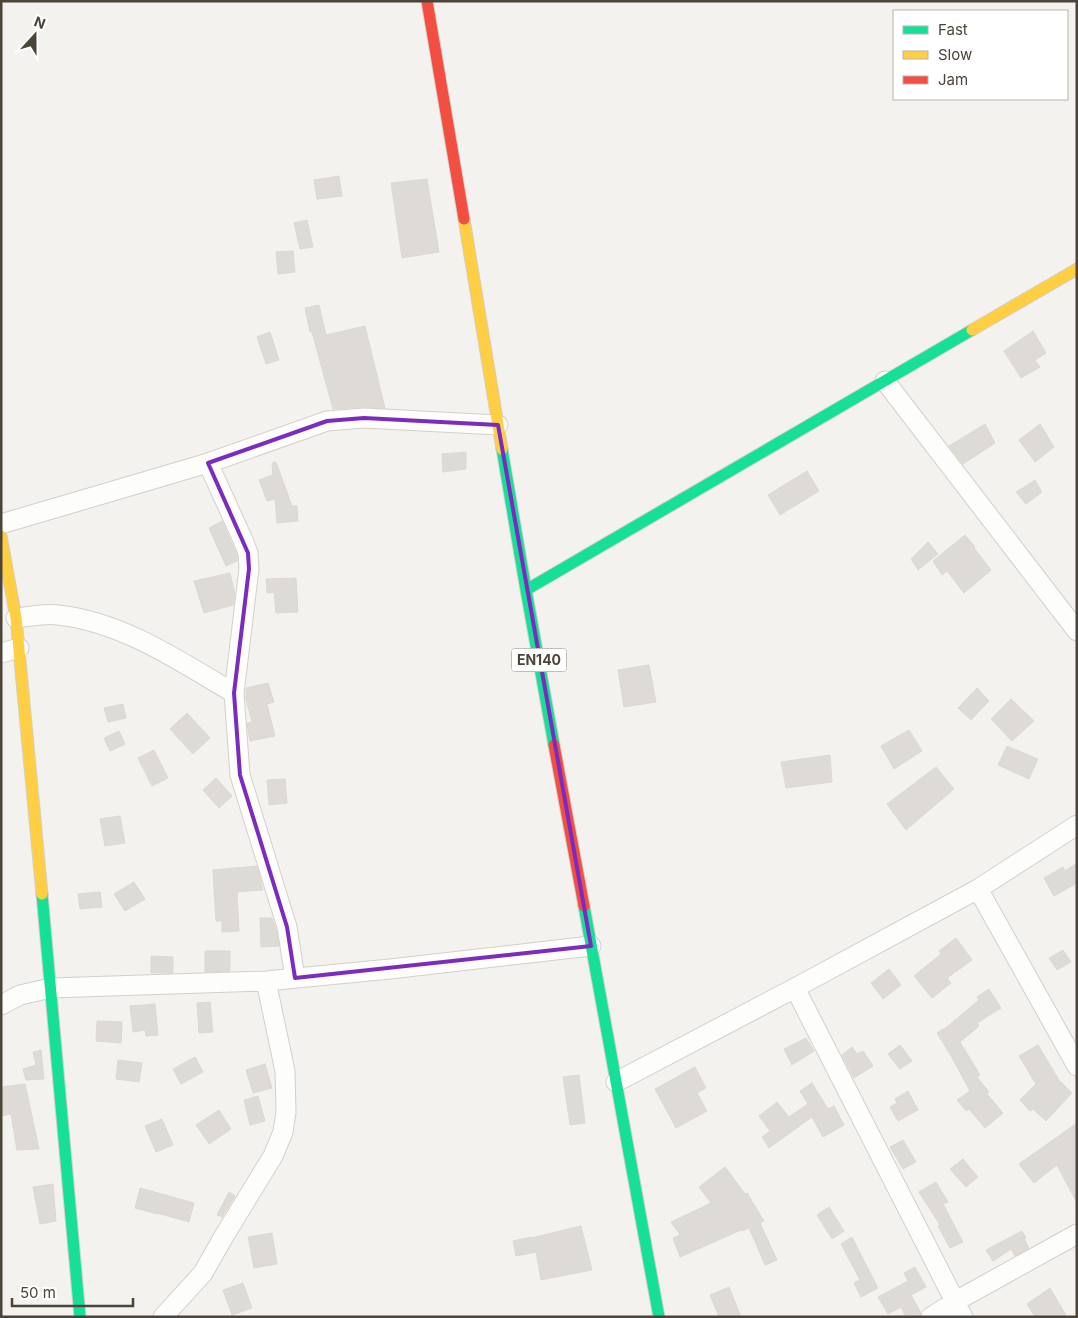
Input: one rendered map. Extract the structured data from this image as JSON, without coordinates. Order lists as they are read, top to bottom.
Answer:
{
  "streets": {
    "street": ["EN140"]
  },
  "legend": ["Fast", "Slow", "Jam"],
  "scale_bar": "50 m",
  "north": "top"
}
